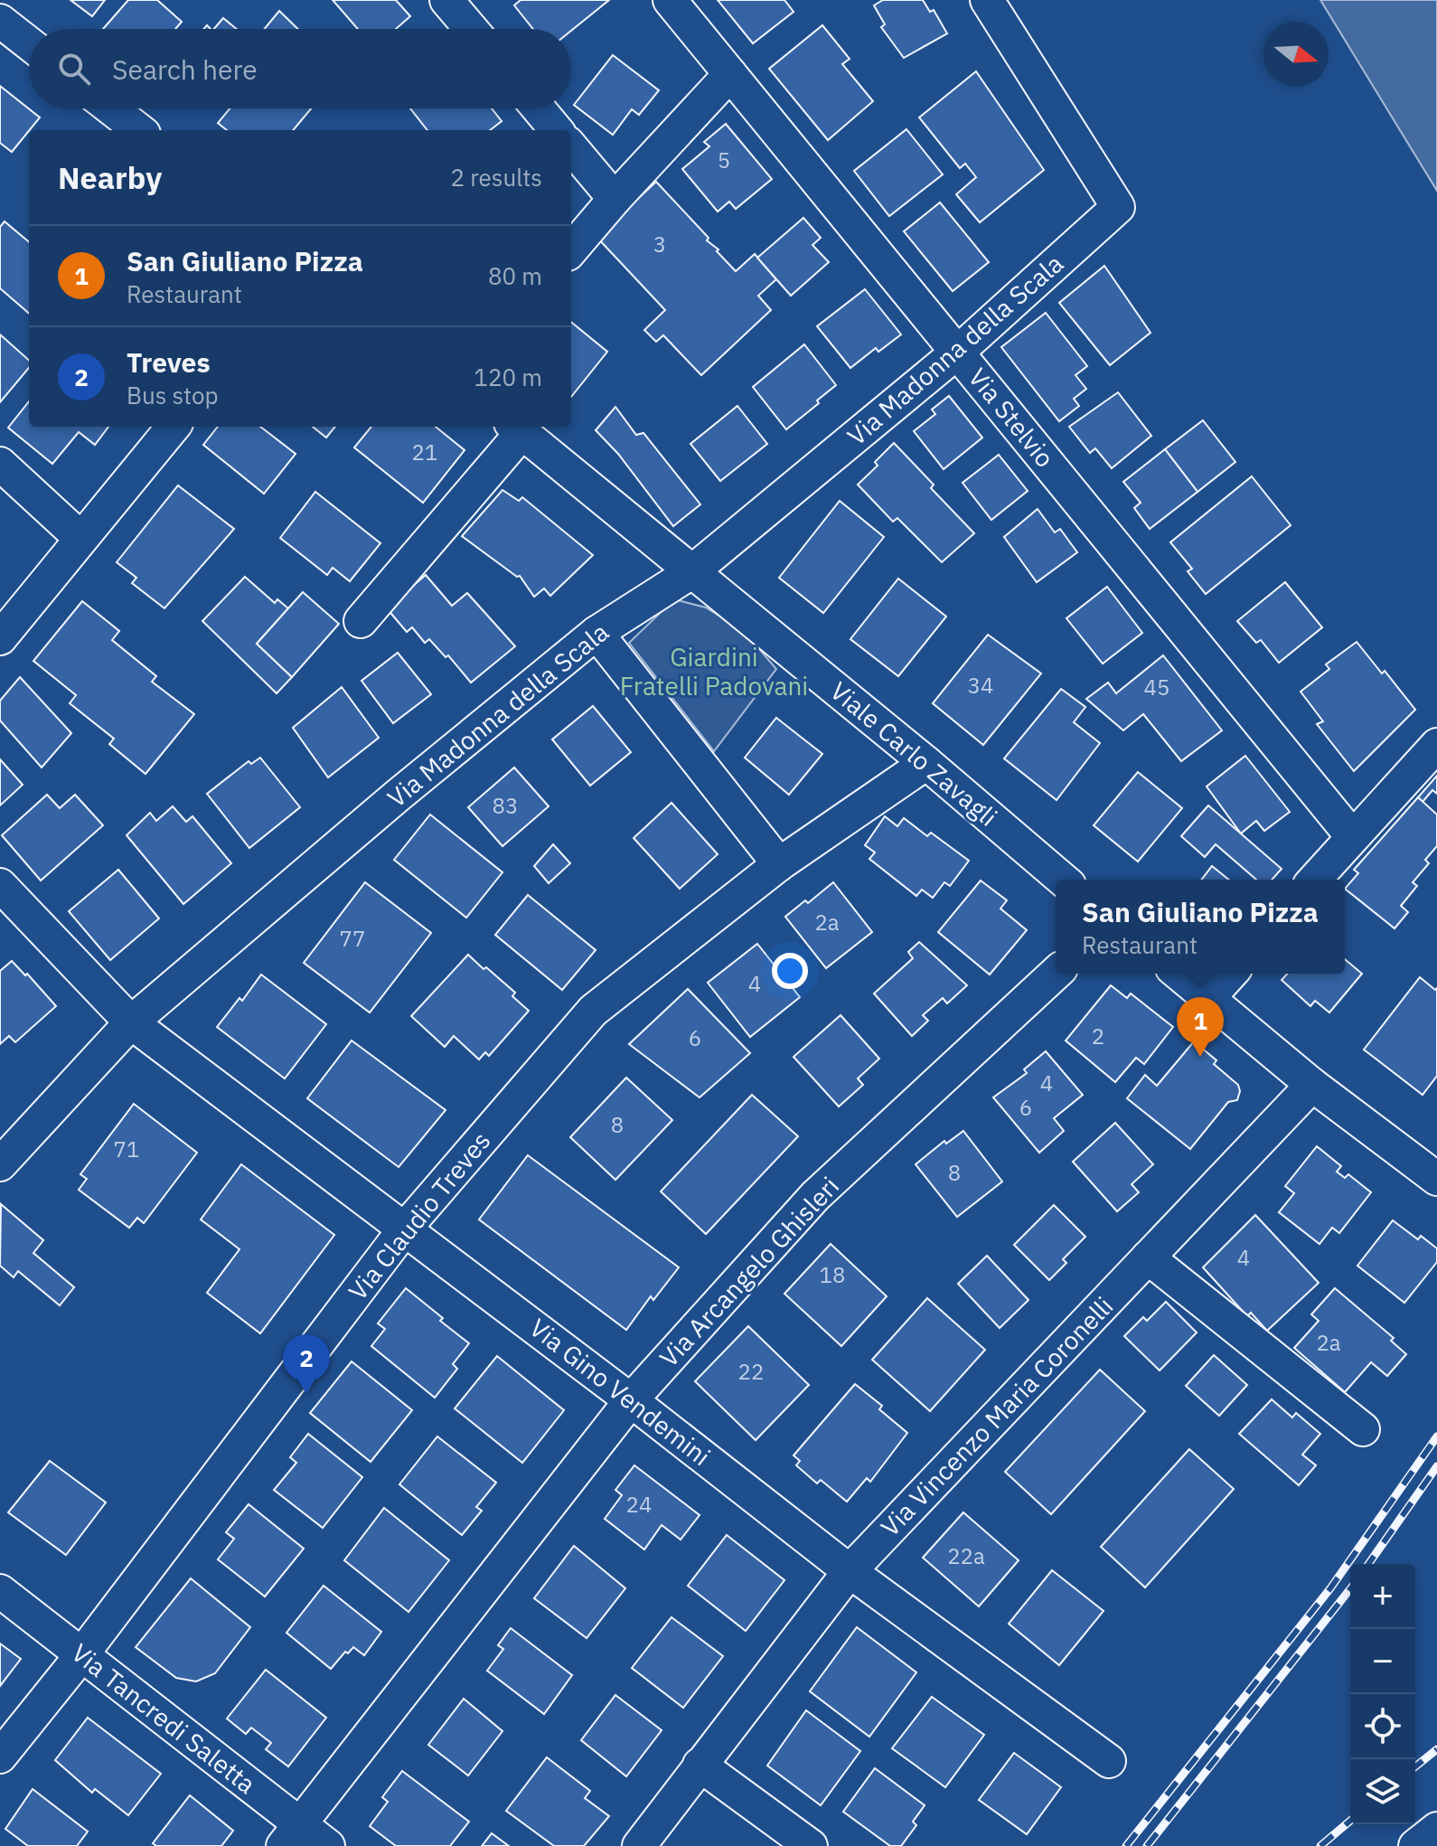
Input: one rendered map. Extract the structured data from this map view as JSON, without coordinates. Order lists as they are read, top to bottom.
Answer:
{
  "streets": {
    "street": [
      "Via Madonna della Scala",
      "Via Stelvio",
      "Viale Carlo Zavagli",
      "Via Claudio Treves",
      "Via Arcangelo Ghisleri",
      "Via Gino Vendemini",
      "Via Vincenzo Maria Coronelli",
      "Via Tancredi Saletta"
    ]
  },
  "crossings": [
    ["Via Madonna della Scala", "Via Stelvio"],
    ["Via Madonna della Scala", "Viale Carlo Zavagli"],
    ["Via Madonna della Scala", "Via Gino Vendemini"],
    ["Viale Carlo Zavagli", "Via Claudio Treves"],
    ["Via Claudio Treves", "Via Gino Vendemini"],
    ["Via Claudio Treves", "Via Tancredi Saletta"],
    ["Via Arcangelo Ghisleri", "Via Gino Vendemini"],
    ["Via Arcangelo Ghisleri", "Via Tancredi Saletta"],
    ["Via Gino Vendemini", "Via Vincenzo Maria Coronelli"]
  ],
  "parks": ["Giardini Fratelli Padovani"],
  "house_numbers": [
    "5",
    "3",
    "21",
    "34",
    "45",
    "83",
    "2a",
    "77",
    "4",
    "2",
    "6",
    "4",
    "6",
    "8",
    "71",
    "8",
    "4",
    "18",
    "2a",
    "22",
    "24",
    "22a"
  ],
  "north": "right",
  "page": {
    "search": "Search here",
    "heading": ["Nearby", "2 results"],
    "list": [
      {
        "mark": "1",
        "name": "San Giuliano Pizza",
        "note": "Restaurant",
        "value": "80 m"
      },
      {
        "mark": "2",
        "name": "Treves",
        "note": "Bus stop",
        "value": "120 m"
      }
    ],
    "popup": ["San Giuliano Pizza", "Restaurant"],
    "pins": ["1", "2"],
    "map_buttons": ["+", "−"]
  }
}
